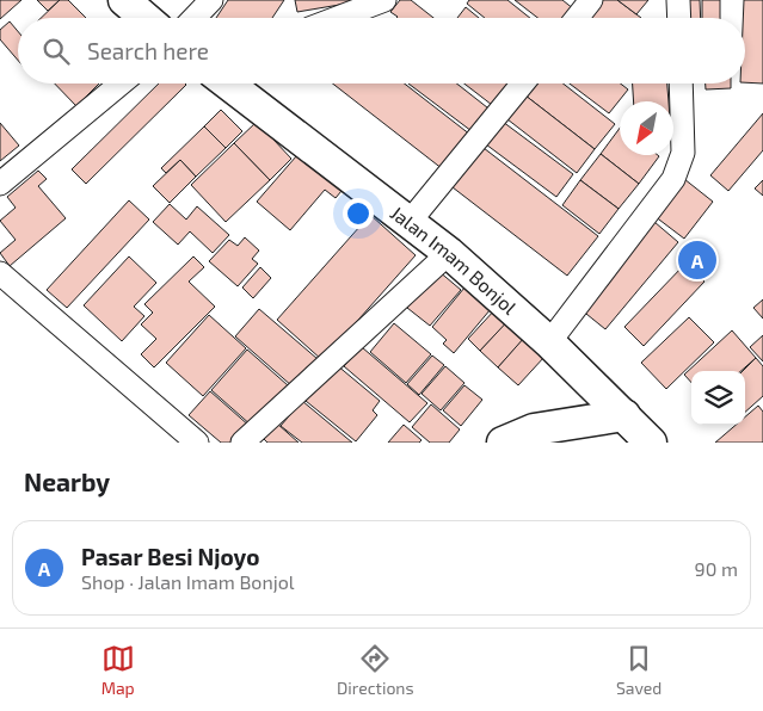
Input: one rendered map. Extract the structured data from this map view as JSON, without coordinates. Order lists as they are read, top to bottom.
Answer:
{
  "streets": {
    "main road": ["Jalan Imam Bonjol"]
  },
  "north": "bottom left",
  "page": {
    "search": "Search here",
    "pins": "A",
    "heading": "Nearby",
    "list": [
      {
        "mark": "A",
        "name": "Pasar Besi Njoyo",
        "note": "Shop · Jalan Imam Bonjol",
        "value": "90 m"
      }
    ],
    "nav": ["Map", "Directions", "Saved"]
  }
}
